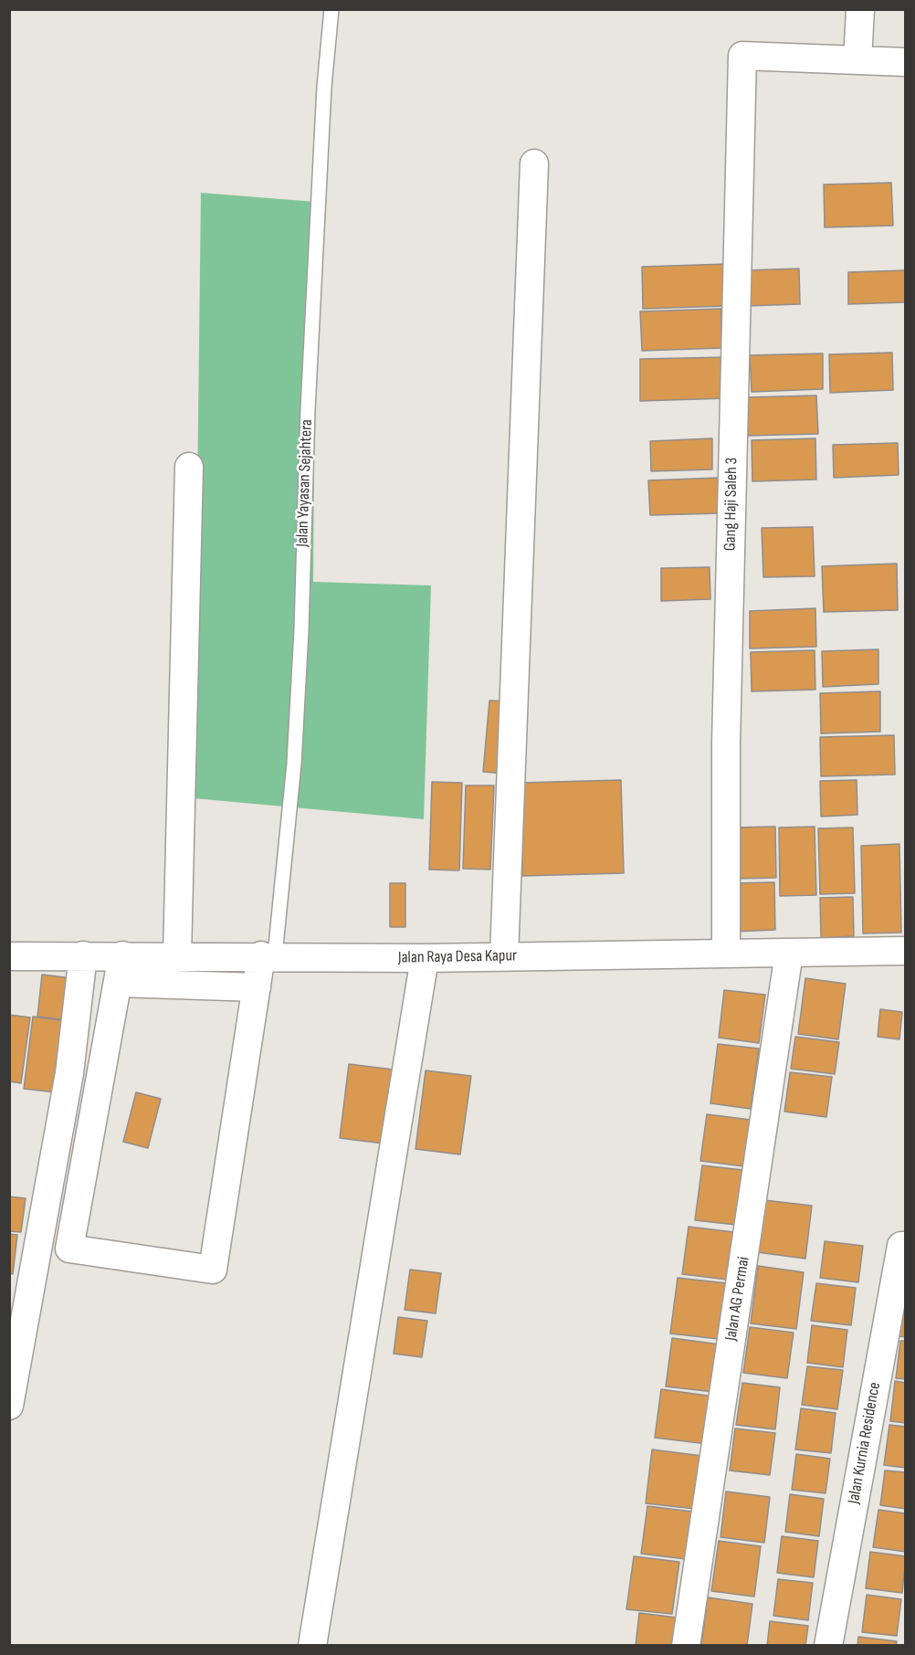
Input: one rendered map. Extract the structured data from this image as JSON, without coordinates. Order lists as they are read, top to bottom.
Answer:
{
  "streets": {
    "street": [
      "Gang Haji Saleh 3",
      "Jalan Raya Desa Kapur",
      "Jalan AG Permai",
      "Jalan Kurnia Residence"
    ],
    "lane": ["Jalan Yayasan Sejahtera"]
  },
  "crossings": [
    ["Jalan Yayasan Sejahtera", "Jalan Raya Desa Kapur"],
    ["Gang Haji Saleh 3", "Jalan Raya Desa Kapur"],
    ["Jalan Raya Desa Kapur", "Jalan AG Permai"]
  ]
}
